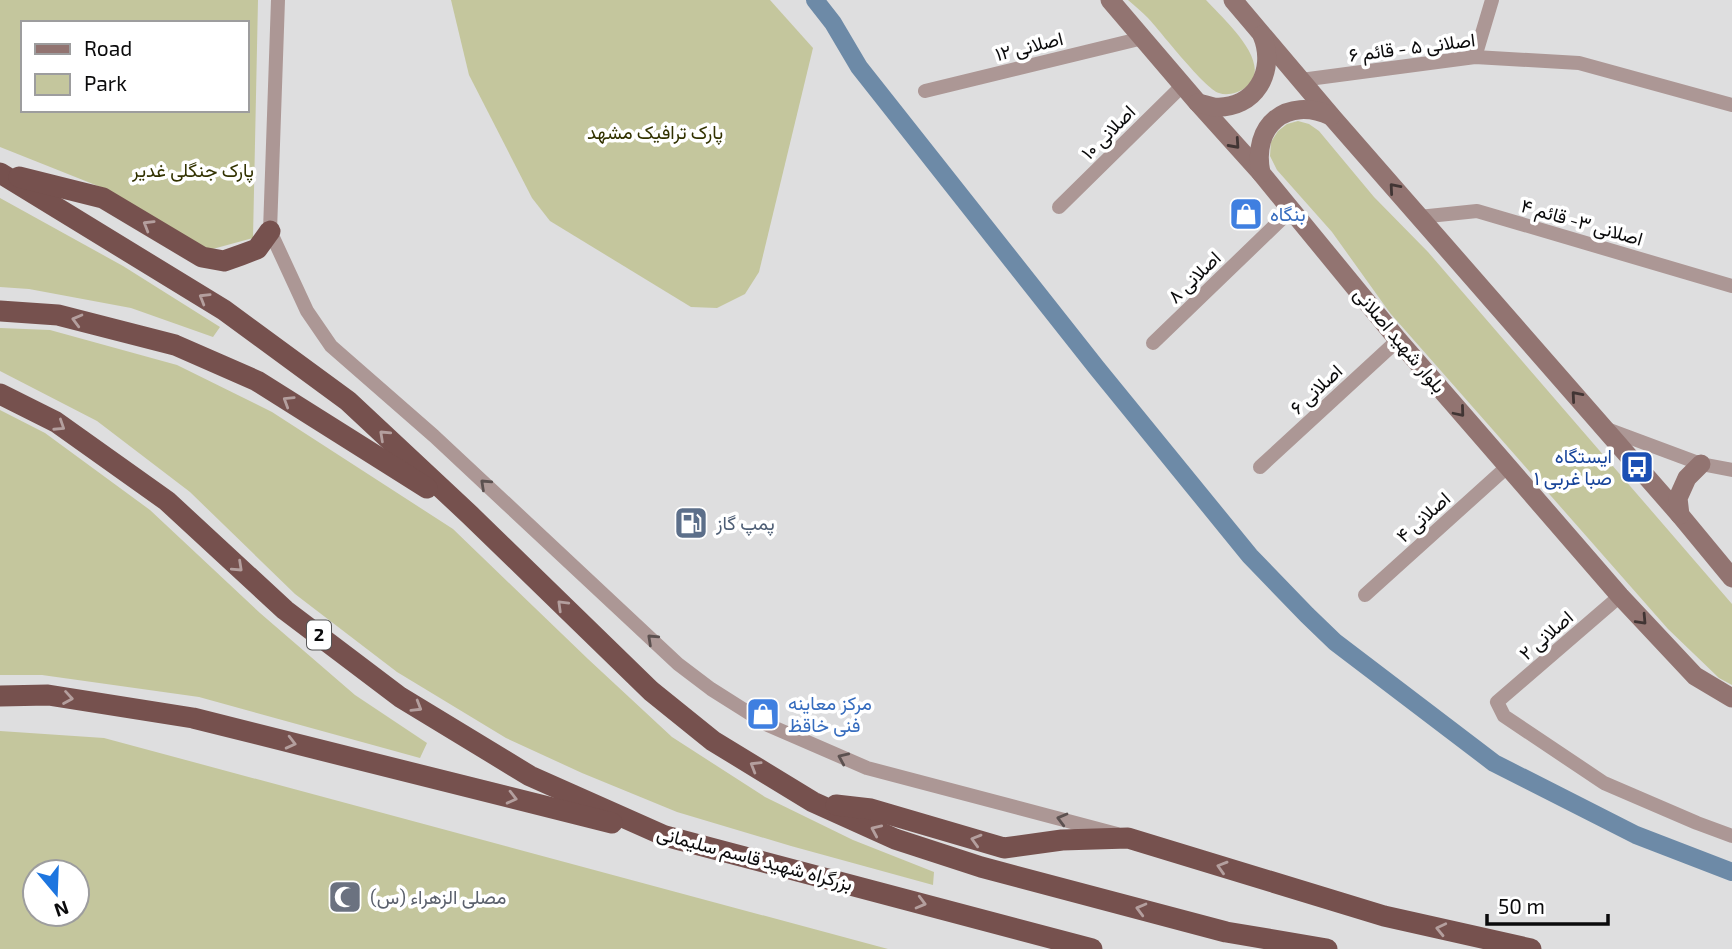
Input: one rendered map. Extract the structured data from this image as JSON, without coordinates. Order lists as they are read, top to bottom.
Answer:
{
  "streets": {
    "highway": ["2", "بزرگراه شهید قاسم سلیمانی"],
    "main road": ["بلوار شهید اصلانی"],
    "street": [
      "اصلانی ۱۲",
      "اصلانی ۵ - قائم ۶",
      "اصلانی ۱۰",
      "اصلانی ۳- قائم ۴",
      "اصلانی ۸",
      "اصلانی ۶",
      "اصلانی ۴",
      "اصلانی ۲"
    ]
  },
  "crossings": [
    ["اصلانی ۱۲", "بلوار شهید اصلانی"],
    ["اصلانی ۱۰", "بلوار شهید اصلانی"],
    ["اصلانی ۸", "بلوار شهید اصلانی"],
    ["بلوار شهید اصلانی", "اصلانی ۶"],
    ["بلوار شهید اصلانی", "اصلانی ۴"],
    ["بلوار شهید اصلانی", "اصلانی ۲"]
  ],
  "parks": ["پارک ترافیک مشهد", "پارک جنگلی غدیر"],
  "places": {
    "shop": ["بنگاه", "مرکز معاینه فنی خاقظ"],
    "bus stop": ["ایستگاه صبا غربی ۱"],
    "fuel station": ["پمپ گاز"],
    "mosque": ["مصلی الزهراء (س)"]
  },
  "legend": ["Road", "Park"],
  "scale_bar": "50 m",
  "north": "bottom"
}
